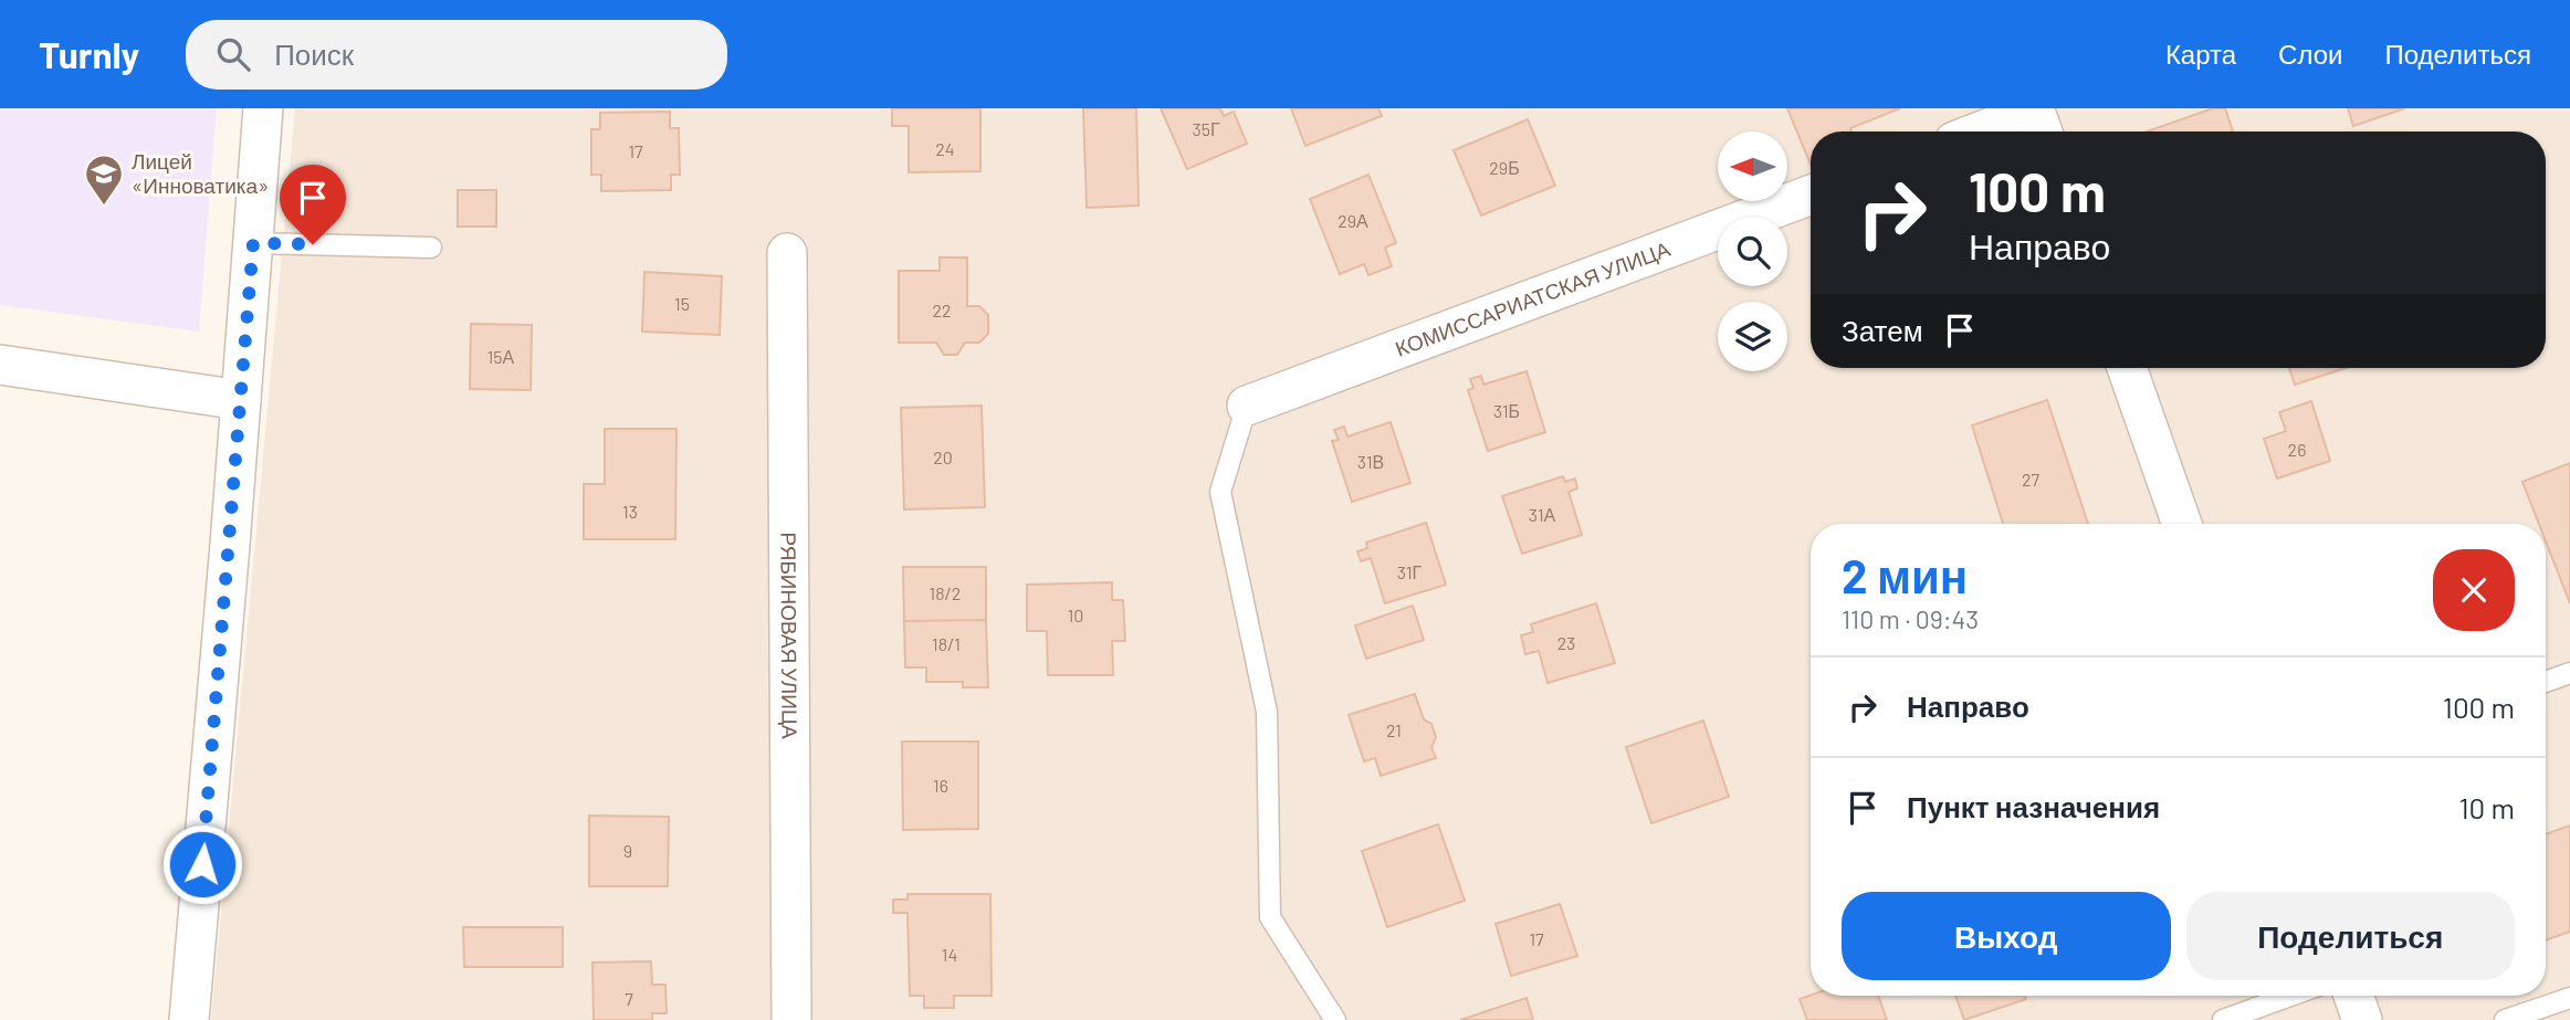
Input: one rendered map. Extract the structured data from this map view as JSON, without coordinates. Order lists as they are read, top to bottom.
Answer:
{
  "streets": {
    "street": ["КОМИССАРИАТСКАЯ УЛИЦА", "РЯБИНОВАЯ УЛИЦА"]
  },
  "places": {
    "school or university": ["Лицей «Инноватика»"]
  },
  "house_numbers": [
    "35Г",
    "24",
    "17",
    "29Б",
    "29А",
    "15",
    "22",
    "15А",
    "31Б",
    "26",
    "20",
    "31В",
    "27",
    "13",
    "31А",
    "31Г",
    "18/2",
    "10",
    "23",
    "18/1",
    "21",
    "16",
    "9",
    "17",
    "14",
    "7"
  ],
  "north": "left",
  "page": {
    "header": "Turnly",
    "search": "Поиск",
    "nav": ["Карта", "Слои", "Поделиться"],
    "turn": ["100 m", "Направо"],
    "then": "Затем",
    "heading": ["2 мин", "110 m · 09:43"],
    "list": [
      {
        "name": "Направо",
        "value": "100 m"
      },
      {
        "name": "Пункт назначения",
        "value": "10 m"
      }
    ],
    "buttons": ["Выход", "Поделиться"]
  }
}
